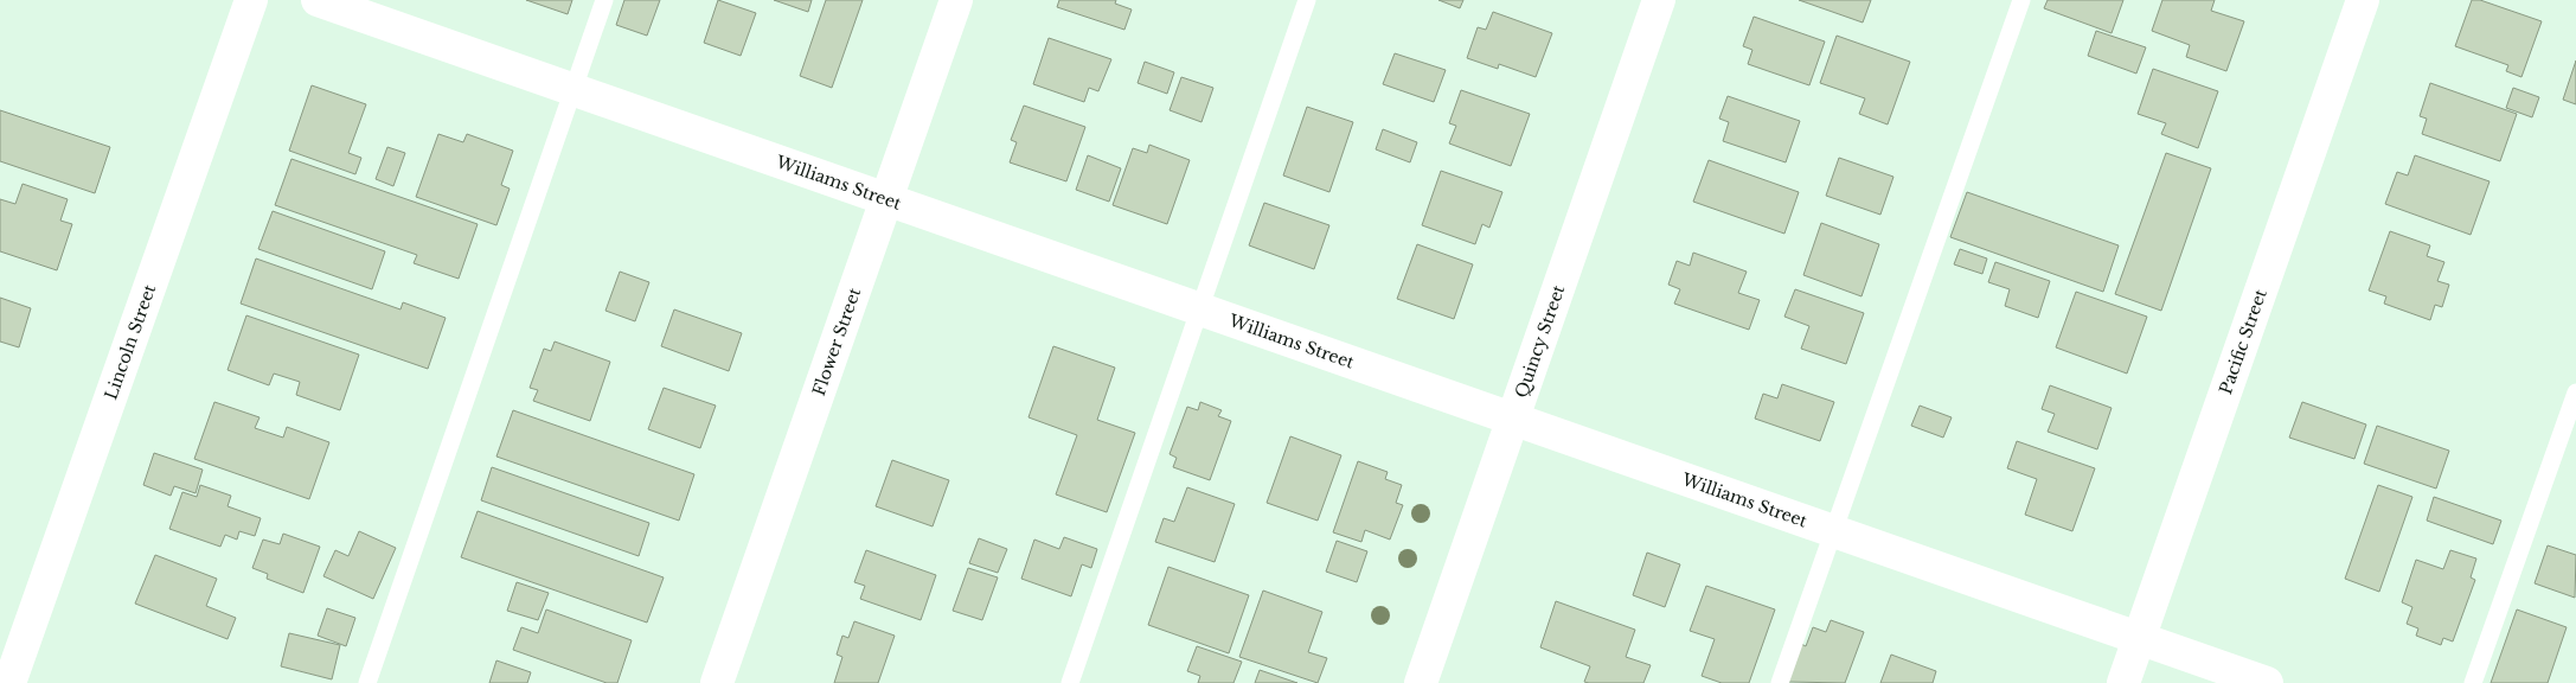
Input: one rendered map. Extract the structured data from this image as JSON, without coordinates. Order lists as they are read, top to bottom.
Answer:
{
  "streets": {
    "street": [
      "Williams Street",
      "Lincoln Street",
      "Flower Street",
      "Quincy Street",
      "Pacific Street"
    ]
  },
  "crossings": [
    ["Williams Street", "Flower Street"],
    ["Williams Street", "Quincy Street"],
    ["Williams Street", "Pacific Street"]
  ]
}
